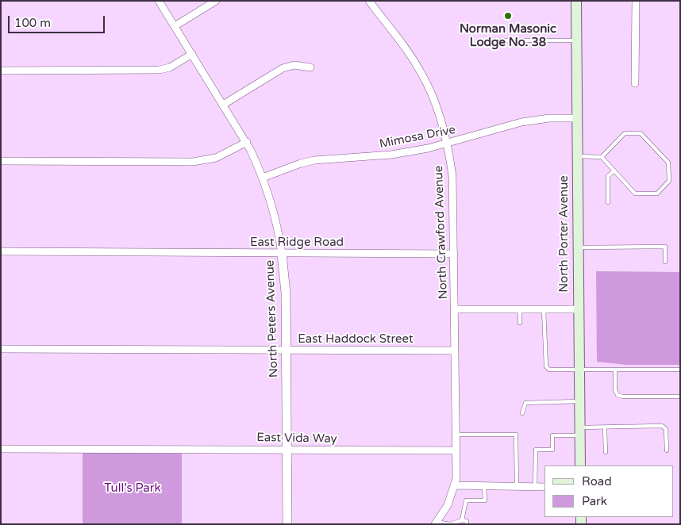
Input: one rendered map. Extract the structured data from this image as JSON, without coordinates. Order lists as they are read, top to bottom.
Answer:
{
  "streets": {
    "main road": ["North Porter Avenue"],
    "street": [
      "Mimosa Drive",
      "North Crawford Avenue",
      "East Ridge Road",
      "North Peters Avenue",
      "East Haddock Street",
      "East Vida Way"
    ]
  },
  "crossings": [
    ["Mimosa Drive", "North Crawford Avenue"],
    ["Mimosa Drive", "North Porter Avenue"],
    ["Mimosa Drive", "North Peters Avenue"],
    ["North Crawford Avenue", "East Ridge Road"],
    ["North Crawford Avenue", "East Haddock Street"],
    ["North Crawford Avenue", "East Vida Way"],
    ["East Ridge Road", "North Peters Avenue"],
    ["North Peters Avenue", "East Haddock Street"],
    ["North Peters Avenue", "East Vida Way"]
  ],
  "parks": ["Tull’s Park"],
  "places": ["Norman Masonic Lodge No. 38"],
  "legend": ["Road", "Park"],
  "scale_bar": "100 m"
}
